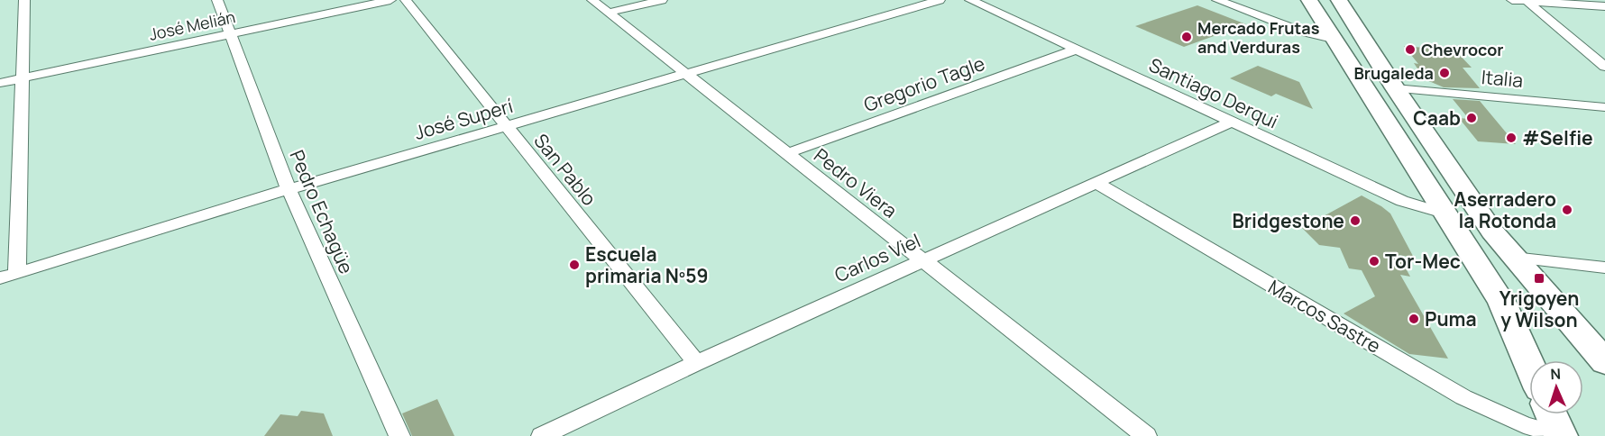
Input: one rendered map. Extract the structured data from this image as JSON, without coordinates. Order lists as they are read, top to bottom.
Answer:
{
  "streets": {
    "street": [
      "José Melián",
      "Italia",
      "Gregorio Tagle",
      "Santiago Derqui",
      "José Superí",
      "San Pablo",
      "Pedro Viera",
      "Pedro Echagüe",
      "Carlos Viel",
      "Marcos Sastre"
    ]
  },
  "crossings": [
    ["José Melián", "Pedro Echagüe"],
    ["Gregorio Tagle", "Santiago Derqui"],
    ["Gregorio Tagle", "Pedro Viera"],
    ["Santiago Derqui", "Carlos Viel"],
    ["José Superí", "San Pablo"],
    ["José Superí", "Pedro Viera"],
    ["José Superí", "Pedro Echagüe"],
    ["San Pablo", "Carlos Viel"],
    ["Pedro Viera", "Carlos Viel"],
    ["Carlos Viel", "Marcos Sastre"]
  ],
  "places": {
    "other": [
      "Mercado Frutas and Verduras",
      "Chevrocor",
      "Brugaleda",
      "Caab",
      "#Selfie",
      "Aserradero la Rotonda",
      "Bridgestone",
      "Tor-Mec",
      "Escuela primaria Nº59",
      "Puma"
    ],
    "transit": ["Yrigoyen y Wilson"]
  },
  "north": "top"
}
